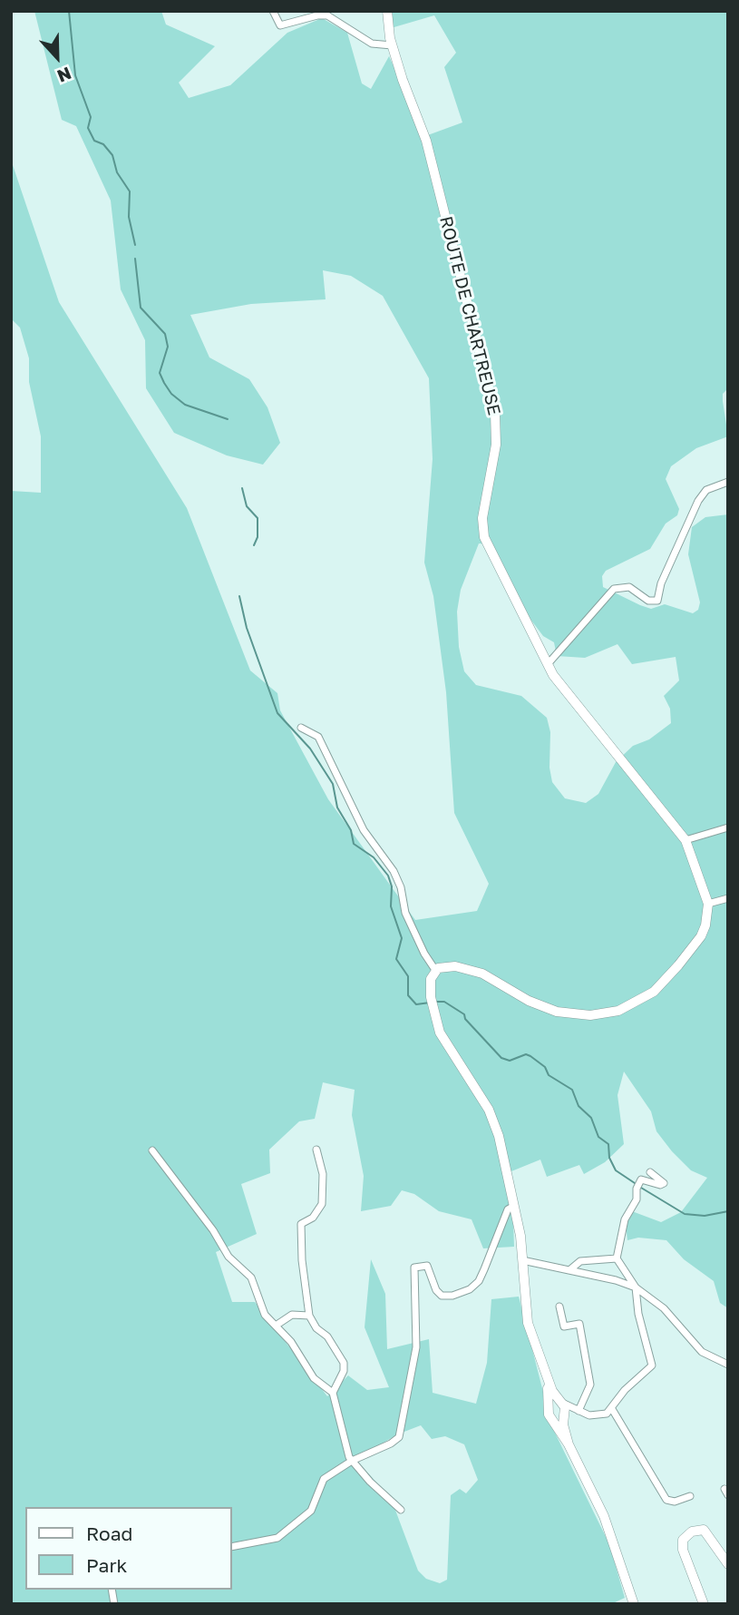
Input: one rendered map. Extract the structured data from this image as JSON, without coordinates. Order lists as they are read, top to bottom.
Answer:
{
  "streets": {
    "main road": ["ROUTE DE CHARTREUSE"]
  },
  "legend": ["Road", "Park"],
  "north": "bottom"
}
